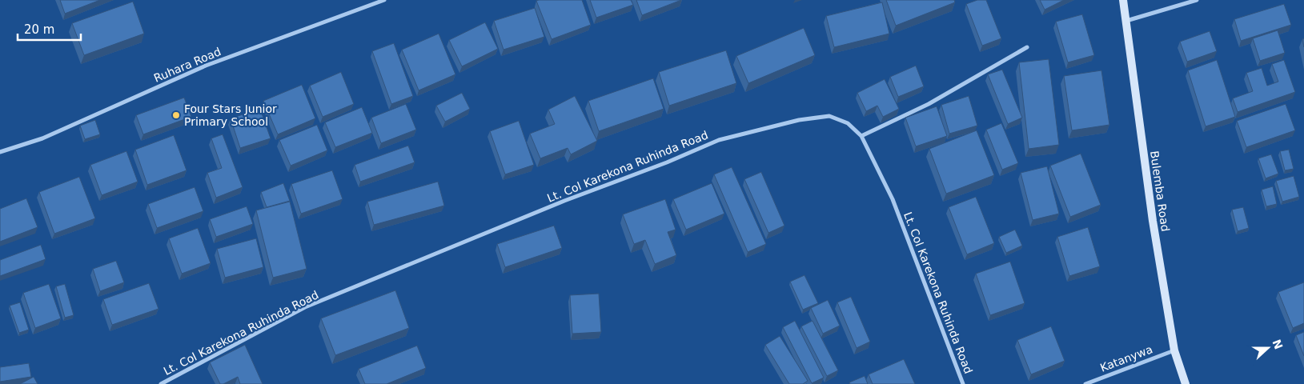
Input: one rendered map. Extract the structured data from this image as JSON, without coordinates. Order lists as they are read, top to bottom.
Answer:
{
  "streets": {
    "main road": ["Bulemba Road"],
    "street": ["Ruhara Road", "Lt. Col Karekona Ruhinda Road", "Katanywa"]
  },
  "crossings": [
    ["Bulemba Road", "Katanywa"]
  ],
  "places": ["Four Stars Junior Primary School"],
  "scale_bar": "20 m",
  "north": "right"
}
